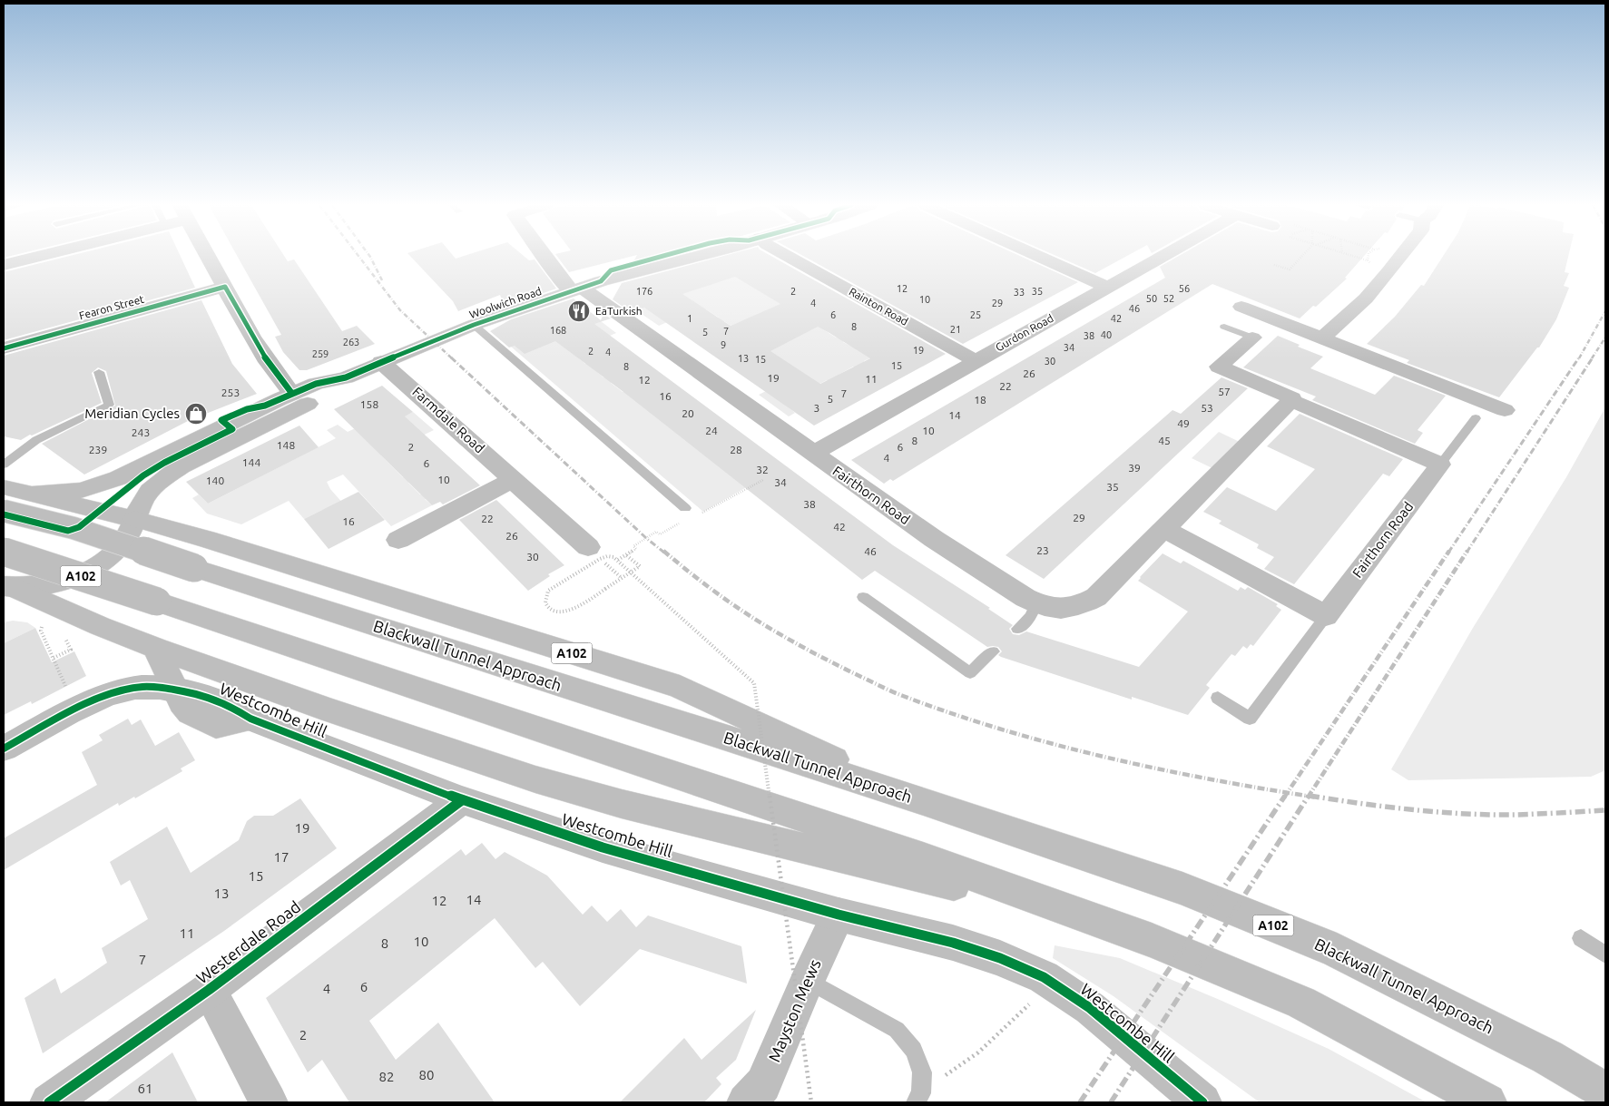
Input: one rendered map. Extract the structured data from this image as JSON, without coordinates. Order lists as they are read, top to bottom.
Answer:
{
  "streets": {
    "main road": [
      "Woolwich Road",
      "Rainton Road",
      "Fearon Street",
      "Gurdon Road",
      "Farmdale Road",
      "Fairthorn Road",
      "A102",
      "Blackwall Tunnel Approach",
      "Westcombe Hill",
      "Westerdale Road",
      "Mayston Mews"
    ]
  },
  "crossings": [
    ["Woolwich Road", "Farmdale Road"],
    ["Woolwich Road", "Fairthorn Road"],
    ["Woolwich Road", "A102"],
    ["Rainton Road", "Gurdon Road"],
    ["Gurdon Road", "Fairthorn Road"],
    ["A102", "Blackwall Tunnel Approach"],
    ["Westcombe Hill", "Westerdale Road"],
    ["Westcombe Hill", "Mayston Mews"]
  ],
  "places": {
    "restaurant": ["EaTurkish"],
    "shop": ["Meridian Cycles"]
  },
  "house_numbers": [
    "12",
    "56",
    "176",
    "2",
    "35",
    "33",
    "50",
    "52",
    "10",
    "4",
    "29",
    "46",
    "6",
    "25",
    "1",
    "42",
    "8",
    "21",
    "168",
    "7",
    "5",
    "40",
    "38",
    "263",
    "9",
    "34",
    "19",
    "2",
    "4",
    "259",
    "13",
    "15",
    "30",
    "15",
    "8",
    "26",
    "19",
    "11",
    "12",
    "22",
    "57",
    "253",
    "7",
    "16",
    "5",
    "18",
    "158",
    "3",
    "53",
    "20",
    "14",
    "49",
    "24",
    "10",
    "243",
    "8",
    "45",
    "148",
    "2",
    "6",
    "239",
    "28",
    "4",
    "144",
    "6",
    "39",
    "32",
    "10",
    "140",
    "34",
    "35",
    "38",
    "29",
    "22",
    "16",
    "42",
    "26",
    "23",
    "46",
    "30",
    "19",
    "17",
    "15",
    "13",
    "14",
    "12",
    "11",
    "10",
    "8",
    "7",
    "6",
    "4",
    "2",
    "80",
    "82",
    "61"
  ]
}
